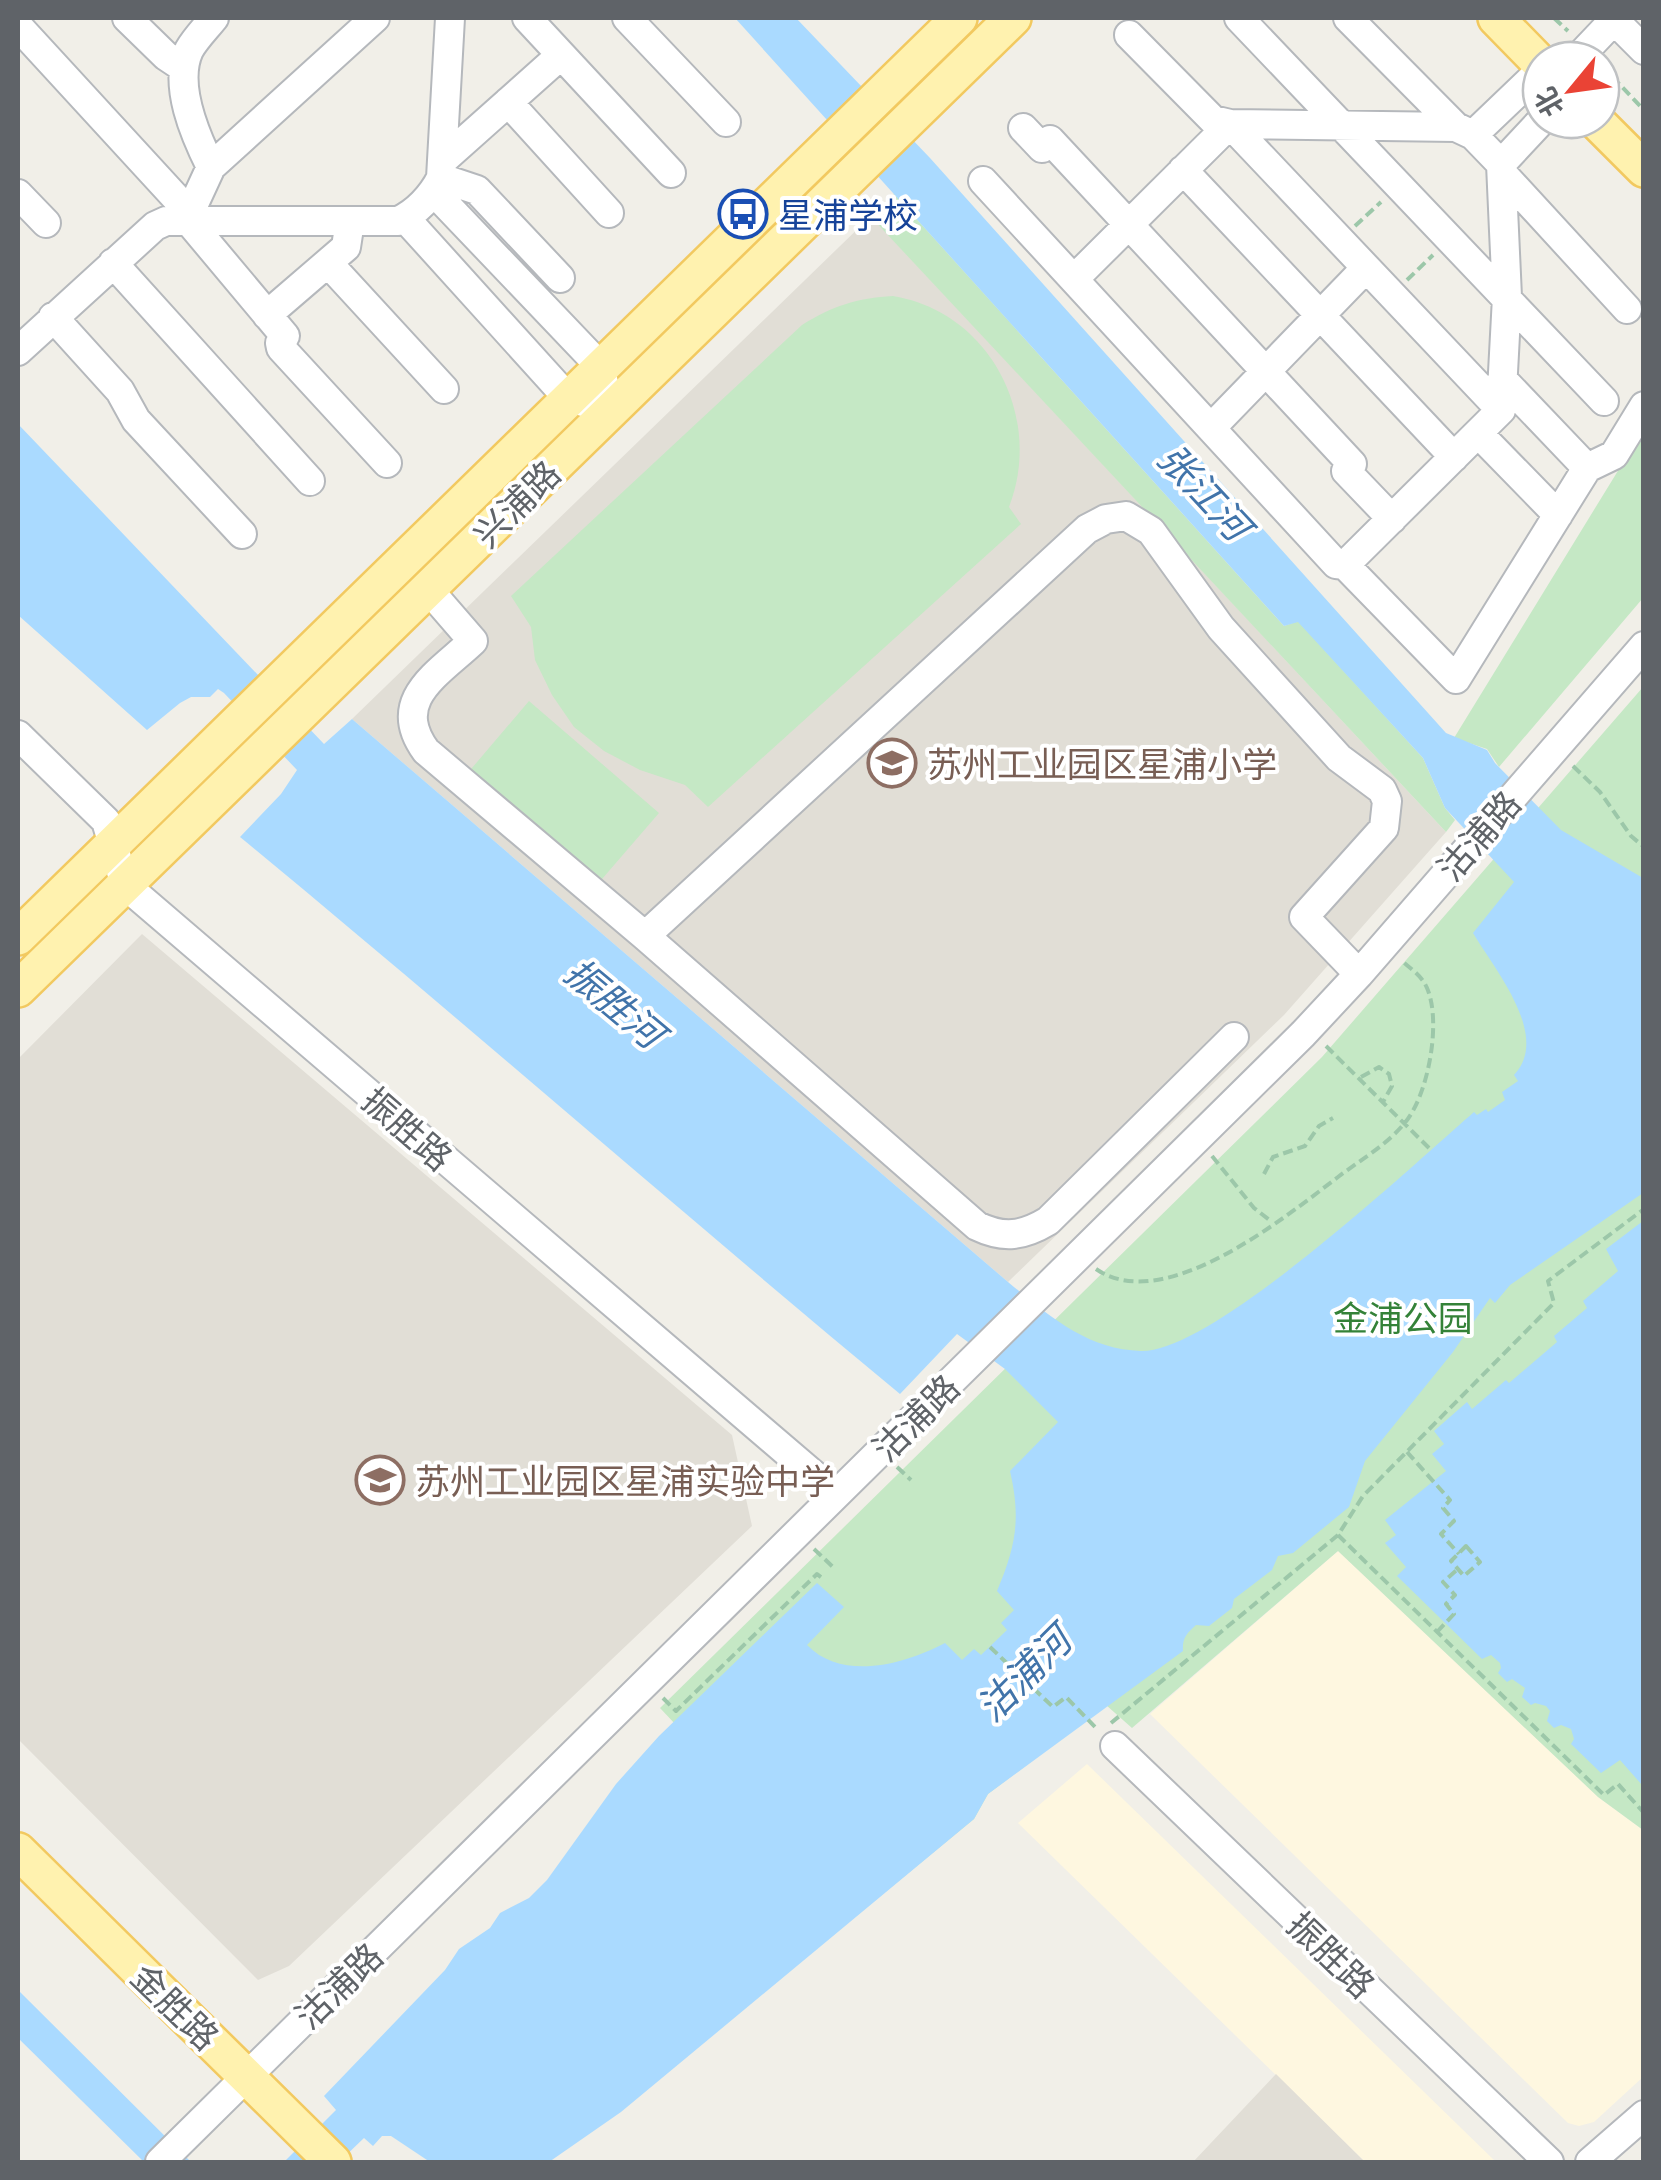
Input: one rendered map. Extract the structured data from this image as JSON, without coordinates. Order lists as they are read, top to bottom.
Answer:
{
  "streets": {
    "main road": ["兴浦路", "金胜路"],
    "street": ["沽浦路", "振胜路"]
  },
  "crossings": [
    ["兴浦路", "振胜路"],
    ["沽浦路", "振胜路"],
    ["沽浦路", "金胜路"]
  ],
  "water": ["张江河", "振胜河", "沽浦河"],
  "parks": ["金浦公园"],
  "places": {
    "bus stop": ["星浦学校"],
    "school or university": ["苏州工业园区星浦小学", "苏州工业园区星浦实验中学"]
  },
  "north": "bottom left"
}
